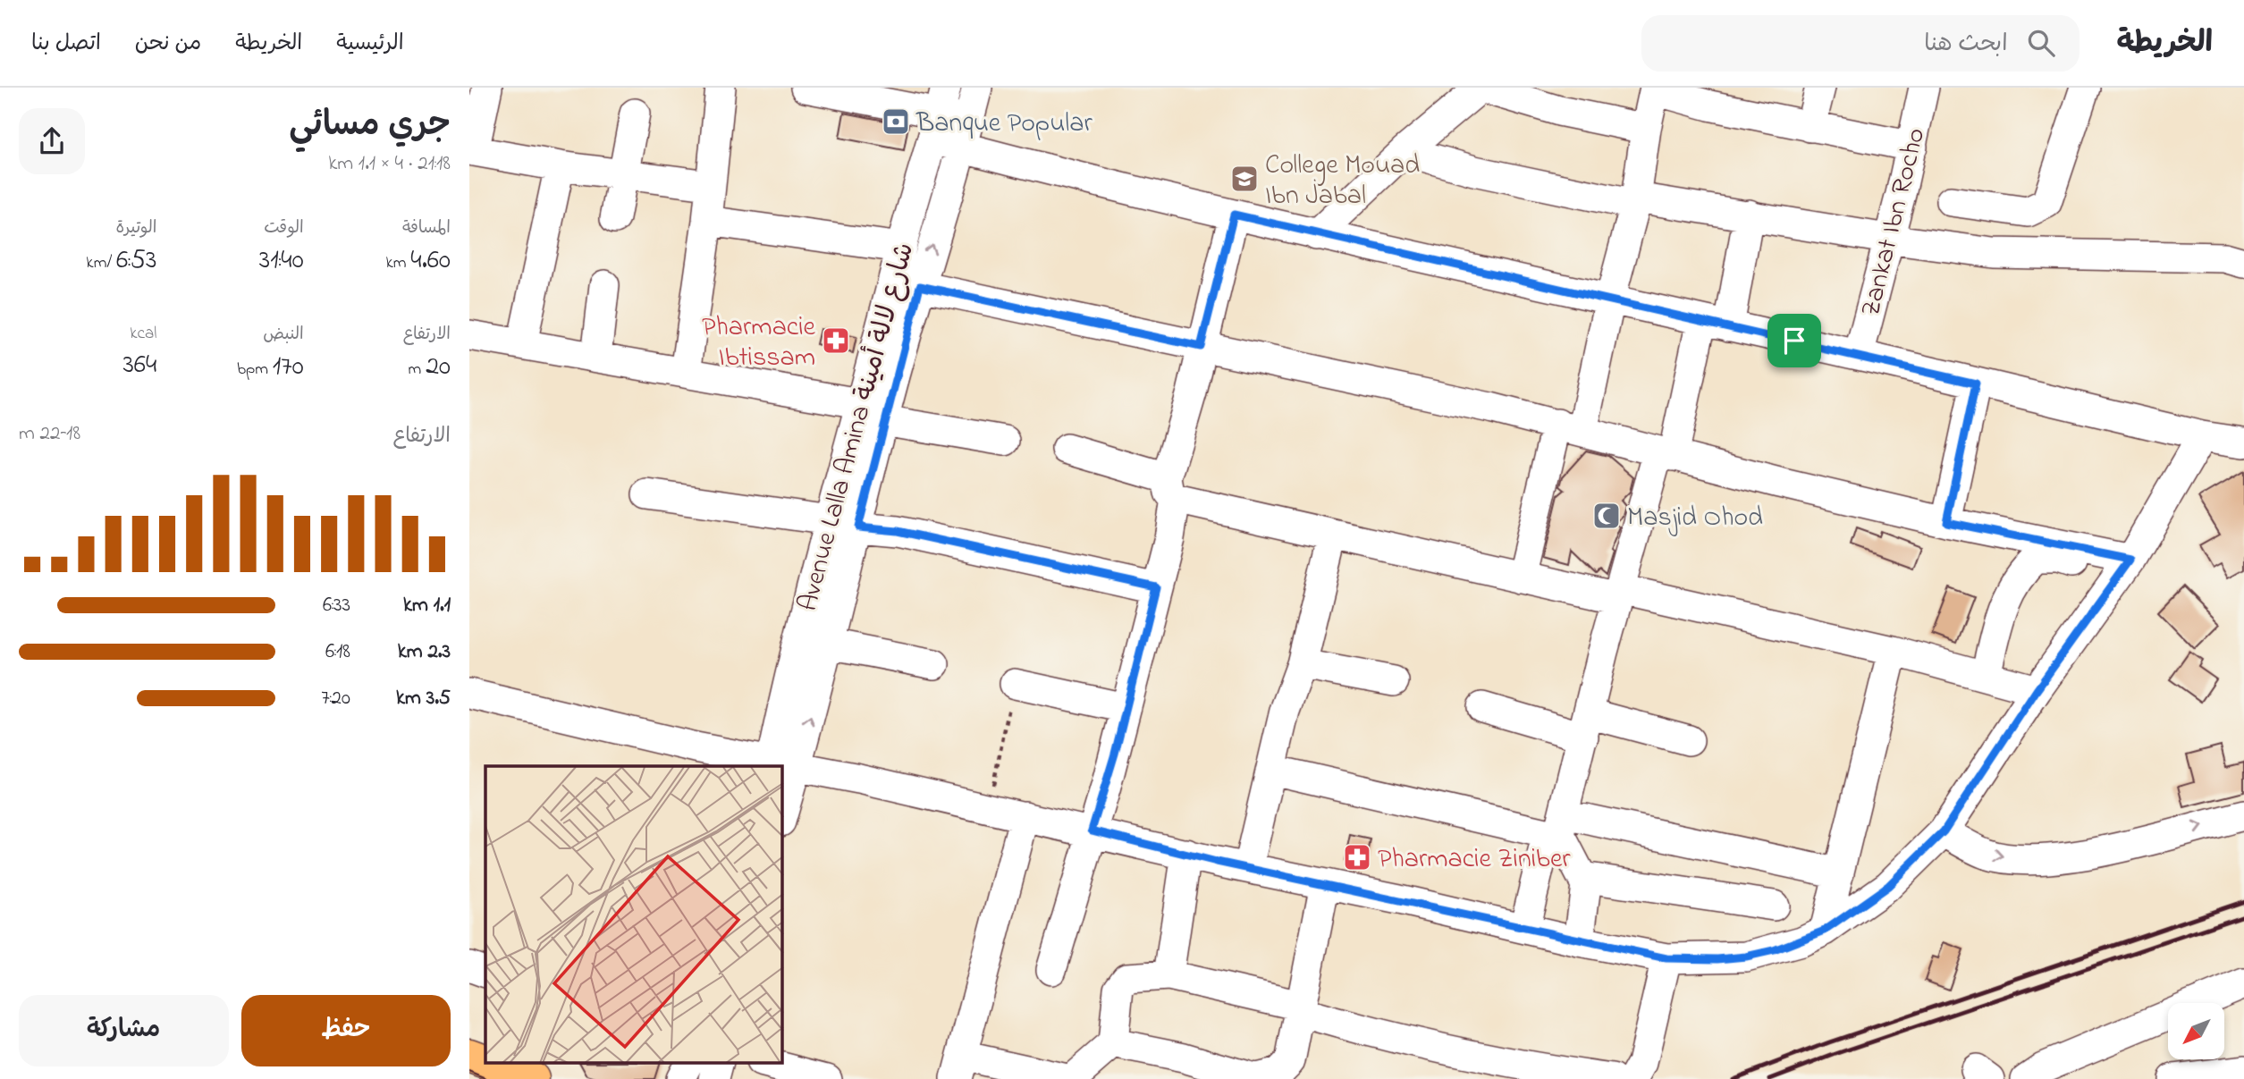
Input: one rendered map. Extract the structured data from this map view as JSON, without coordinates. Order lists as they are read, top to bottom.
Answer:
{
  "streets": {
    "street": ["Zankat Ibn Rocho", "Avenue Lalla Amina شارع لالة أمينة"]
  },
  "places": {
    "bank": ["Banque Popular"],
    "school or university": ["College Mouad Ibn Jabal"],
    "pharmacy": ["Pharmacie Ibtissam", "Pharmacie Ziniber"],
    "mosque": ["Masjid Ohod"]
  },
  "north": "bottom left",
  "page": {
    "header": "الخريطة",
    "search": "ابحث هنا",
    "nav": [
      "الرئيسية",
      "الخريطة",
      "من نحن",
      "اتصل بنا"
    ],
    "heading": ["جري مسائي", "21:18 · 4 × 1.1 km"],
    "stats": [
      ["المسافة", "4.60 km"],
      ["الوقت", "31:40"],
      ["الوتيرة", "6:53 /km"],
      ["الارتفاع", "20 m"],
      ["النبض", "170 bpm"],
      ["kcal", "364"]
    ],
    "chart": ["الارتفاع", "18–22 m"],
    "list": [
      {
        "name": "1.1 km",
        "note": "6:33"
      },
      {
        "name": "2.3 km",
        "note": "6:18"
      },
      {
        "name": "3.5 km",
        "note": "7:20"
      }
    ],
    "buttons": ["حفظ", "مشاركة"]
  }
}
